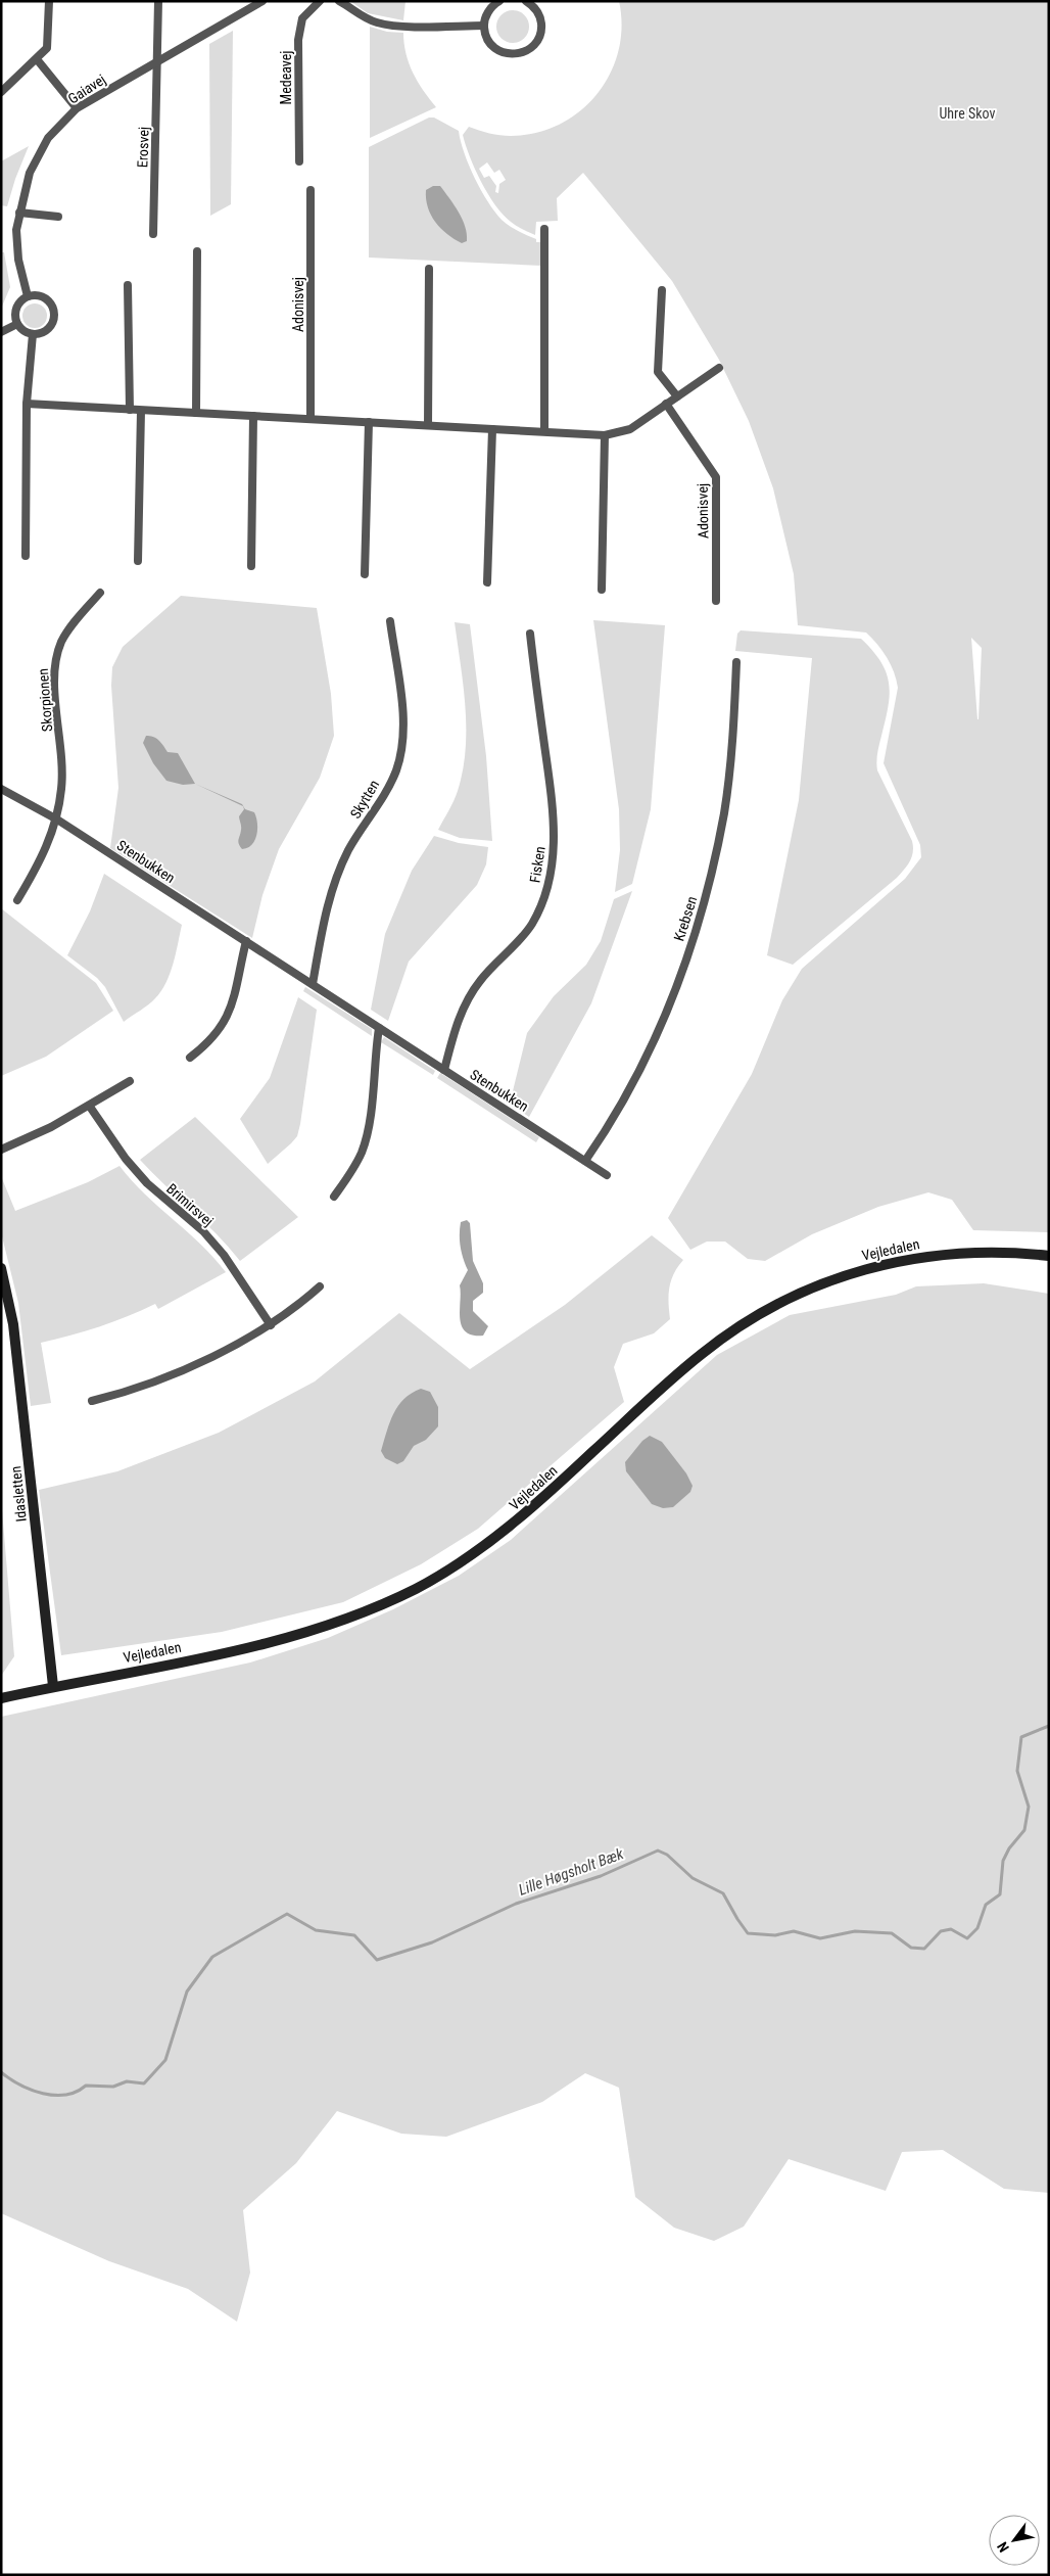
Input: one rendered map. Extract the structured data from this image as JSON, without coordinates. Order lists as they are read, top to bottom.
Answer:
{
  "streets": {
    "street": [
      "Medeavej",
      "Gaiavej",
      "Erosvej",
      "Adonisvej",
      "Skorpionen",
      "Skytten",
      "Stenbukken",
      "Fisken",
      "Krebsen",
      "Brimirsvej",
      "Vejledalen",
      "Idasletten"
    ]
  },
  "crossings": [
    ["Gaiavej", "Erosvej"],
    ["Skorpionen", "Stenbukken"],
    ["Skytten", "Stenbukken"],
    ["Stenbukken", "Fisken"],
    ["Stenbukken", "Krebsen"],
    ["Vejledalen", "Idasletten"]
  ],
  "water": ["Lille Høgsholt Bæk"],
  "parks": ["Uhre Skov"],
  "north": "bottom left"
}
